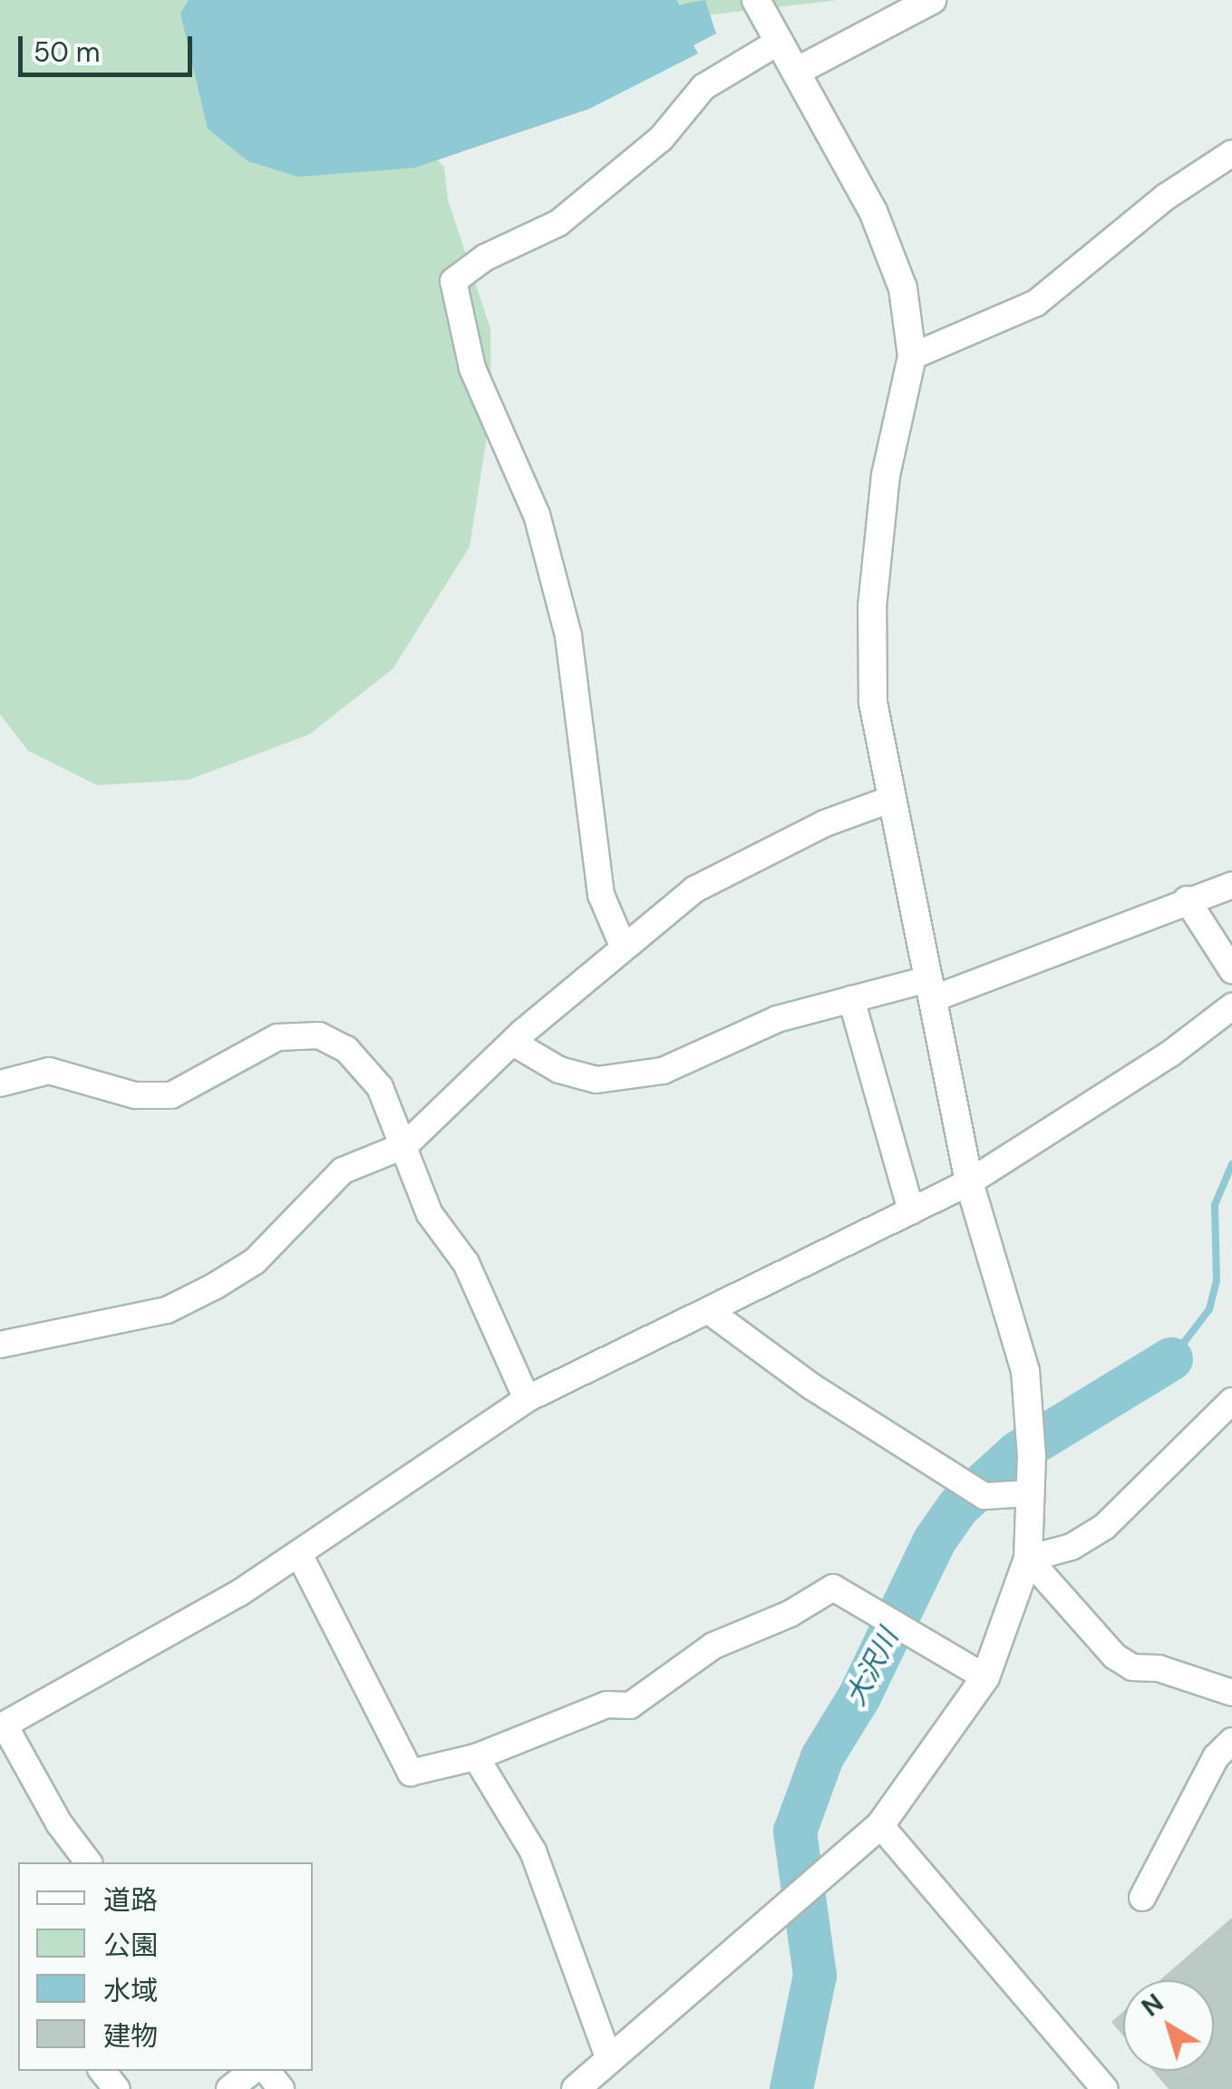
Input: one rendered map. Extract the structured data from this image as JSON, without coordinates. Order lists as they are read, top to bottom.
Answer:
{
  "water": ["大沢川"],
  "legend": [
    "道路",
    "公園",
    "水域",
    "建物"
  ],
  "scale_bar": "50 m",
  "north": "top left"
}
